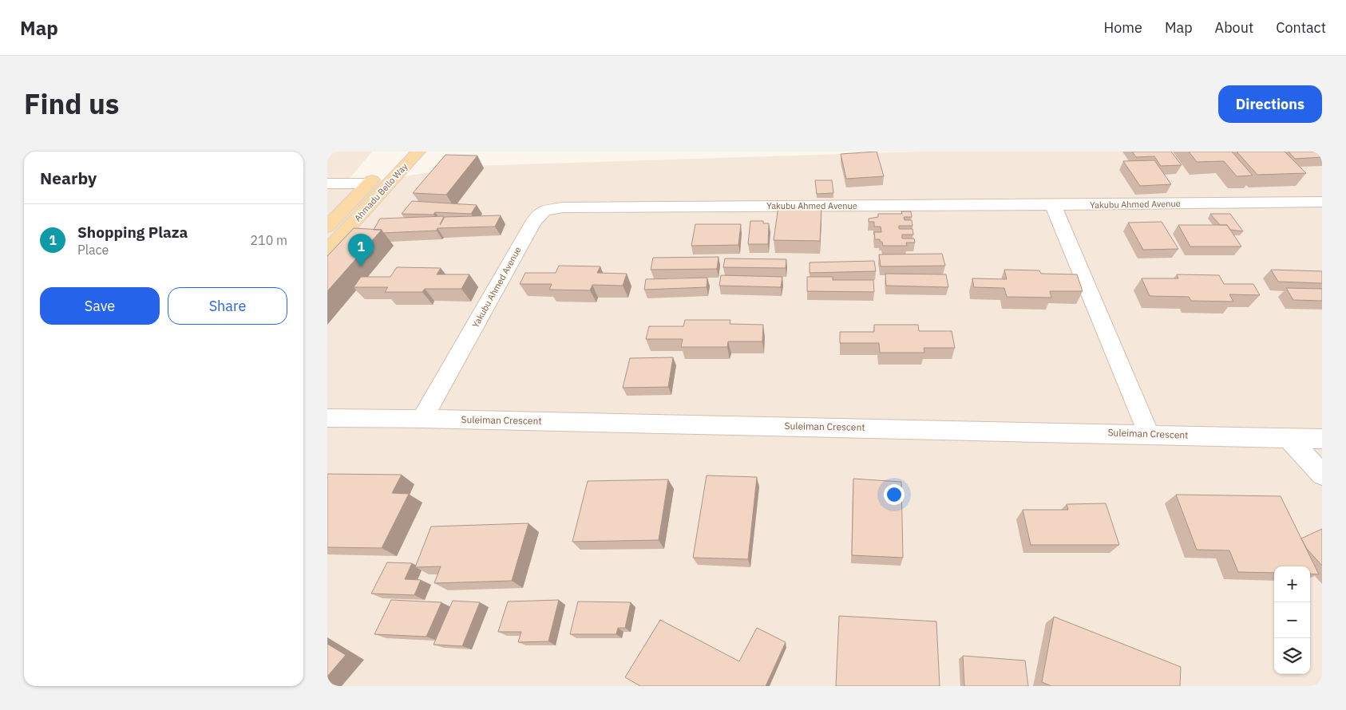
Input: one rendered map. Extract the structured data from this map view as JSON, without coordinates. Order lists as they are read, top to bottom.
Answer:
{
  "streets": {
    "main road": ["Ahmadu Bello Way"],
    "street": ["Yakubu Ahmed Avenue", "Suleiman Crescent"]
  },
  "crossings": [
    ["Yakubu Ahmed Avenue", "Suleiman Crescent"]
  ],
  "page": {
    "header": "Map",
    "nav": [
      "Home",
      "Map",
      "About",
      "Contact"
    ],
    "title": "Find us",
    "buttons": [
      "Directions",
      ["Save", "Share"]
    ],
    "heading": "Nearby",
    "list": [
      {
        "mark": "1",
        "name": "Shopping Plaza",
        "note": "Place",
        "value": "210 m"
      }
    ],
    "pins": "1",
    "map_buttons": ["+", "−"]
  }
}
